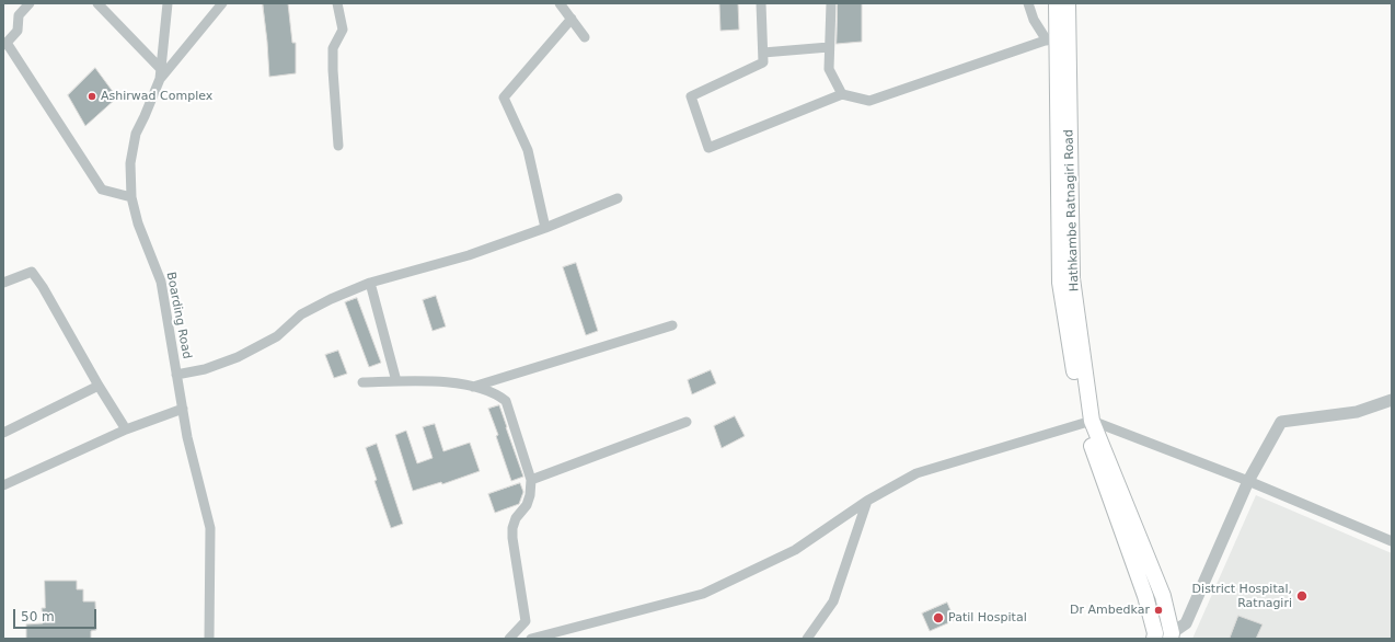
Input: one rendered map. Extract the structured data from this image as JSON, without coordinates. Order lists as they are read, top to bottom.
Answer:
{
  "streets": {
    "main road": ["Hathkambe Ratnagiri Road"],
    "street": ["Boarding Road"]
  },
  "places": [
    "Ashirwad Complex",
    "District Hospital, Ratnagiri",
    "Dr Ambedkar",
    "Patil Hospital"
  ],
  "scale_bar": "50 m"
}
